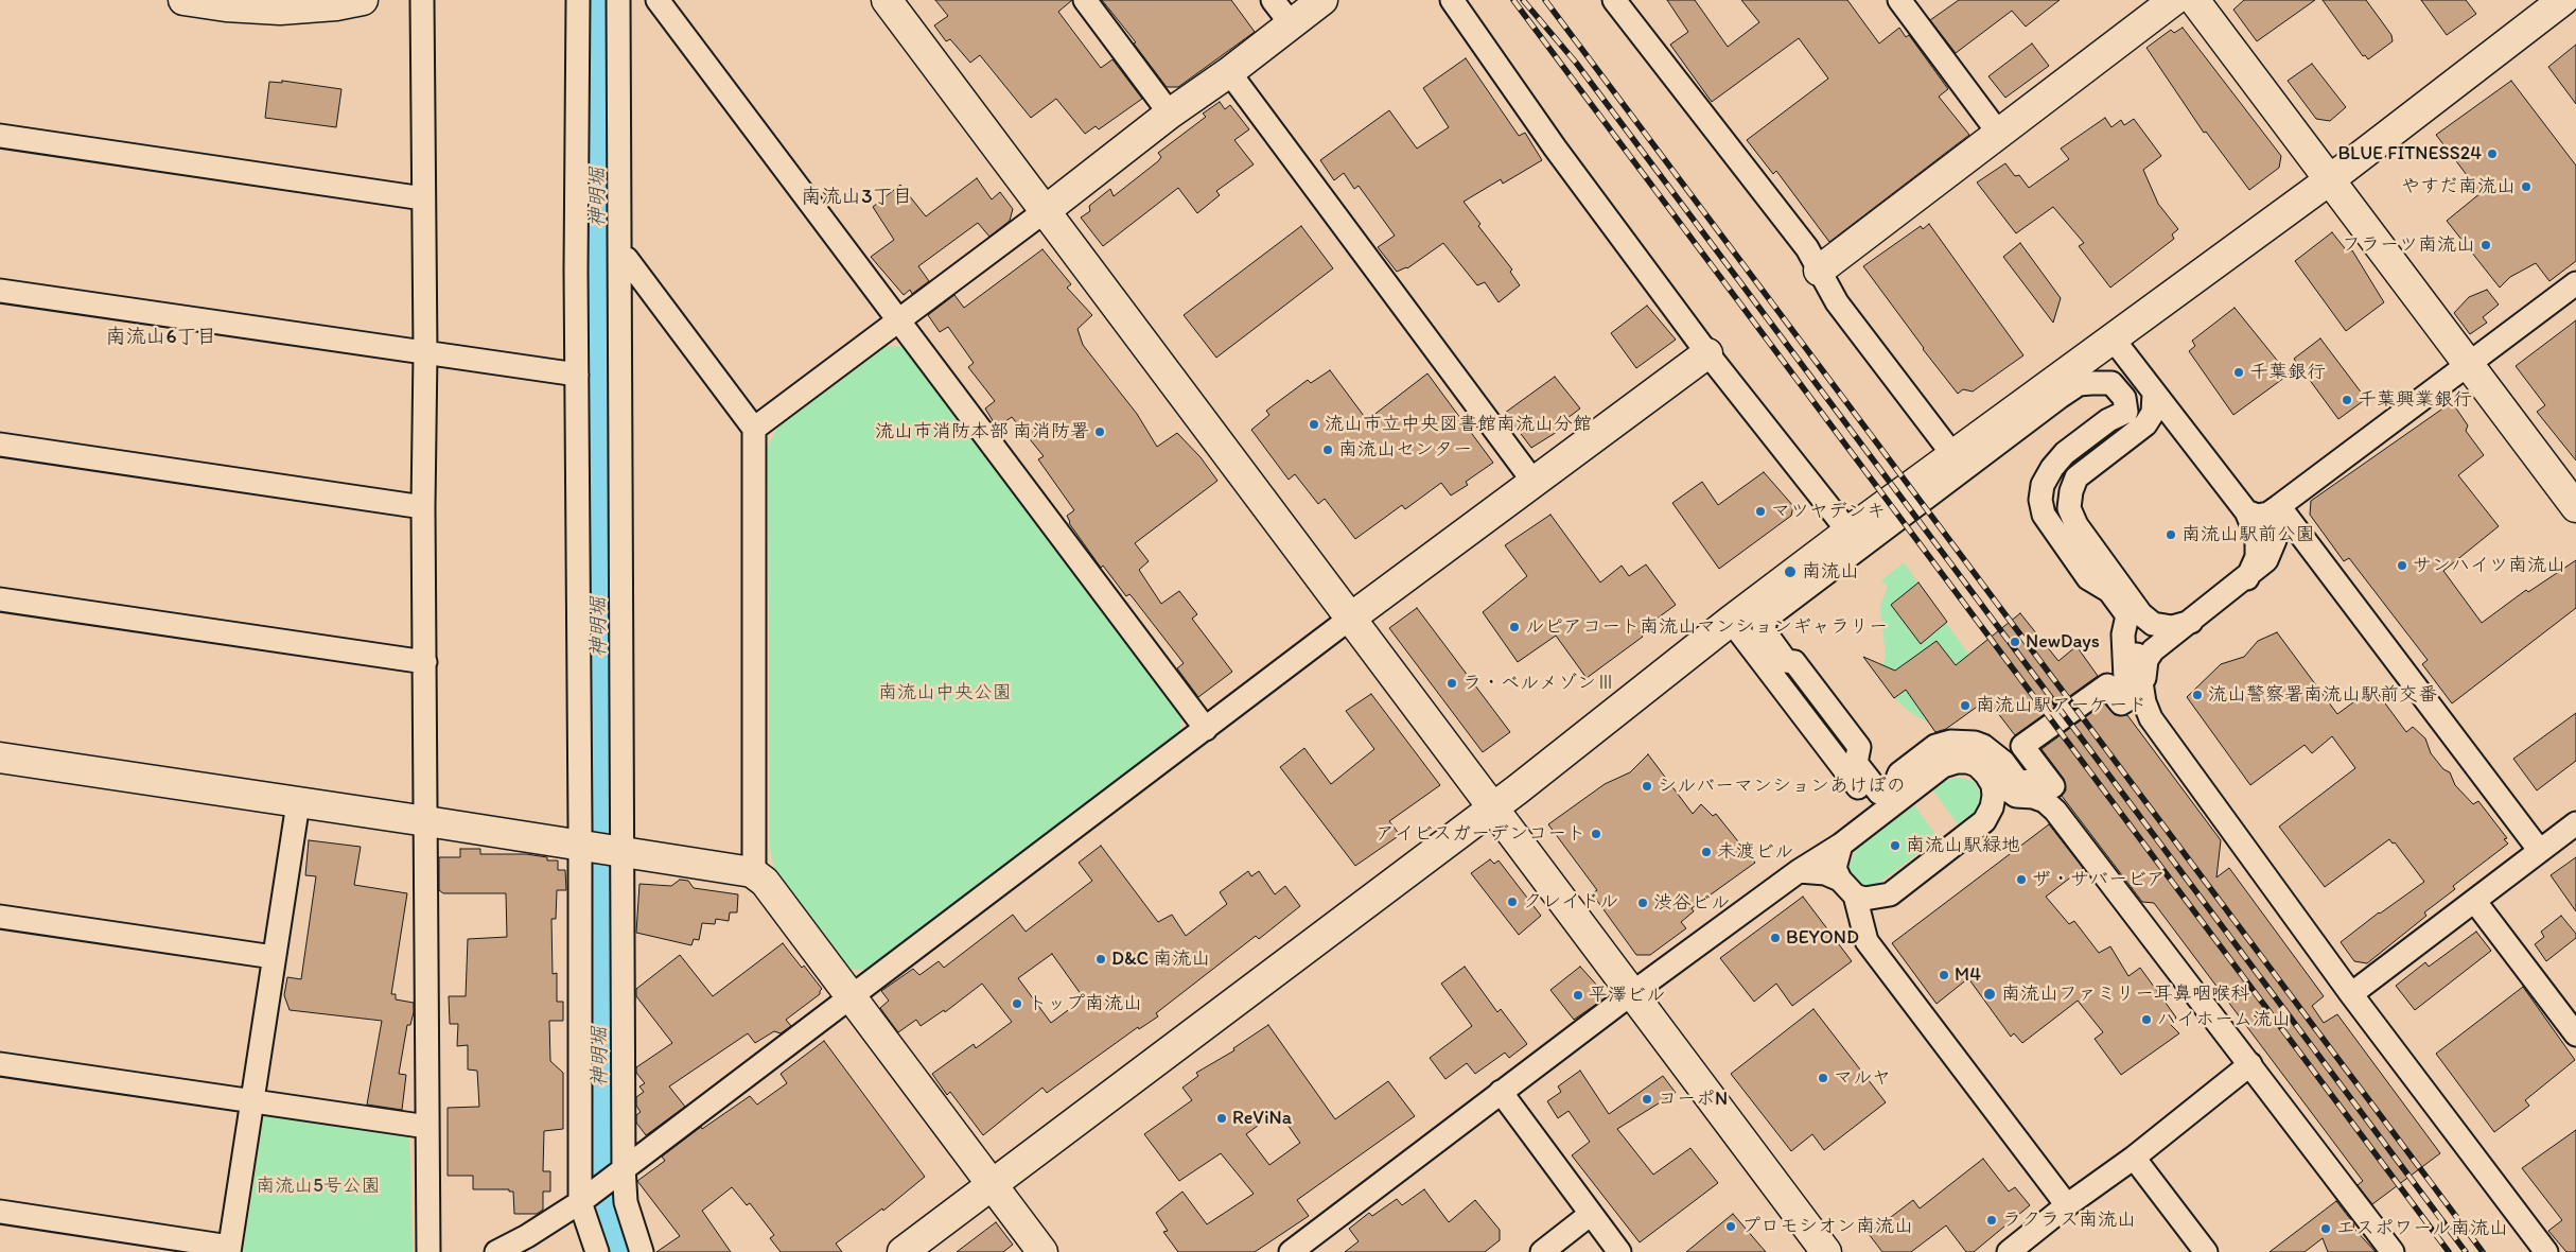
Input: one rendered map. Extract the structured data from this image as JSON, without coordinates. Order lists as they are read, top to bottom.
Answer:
{
  "districts": ["南流山3丁目", "南流山6丁目"],
  "water": ["神明堀"],
  "parks": ["南流山中央公園", "南流山5号公園"],
  "places": [
    "BLUE FITNESS24",
    "やすだ南流山",
    "フラーツ南流山",
    "千葉銀行",
    "千葉興業銀行",
    "流山市立中央図書館南流山分館",
    "流山市消防本部 南消防署",
    "南流山センター",
    "マツヤデンキ",
    "南流山駅前公園",
    "サンハイツ南流山",
    "南流山",
    "ルピアコート南流山マンションギャラリー",
    "NewDays",
    "ラ・ベルメゾンⅢ",
    "流山警察署南流山駅前交番",
    "南流山駅アーケード",
    "シルバーマンションあけぼの",
    "アイビスガーデンコート",
    "南流山駅緑地",
    "未渡ビル",
    "ザ・サバービア",
    "クレイドル",
    "渋谷ビル",
    "BEYOND",
    "D&C 南流山",
    "M4",
    "南流山ファミリー耳鼻咽喉科",
    "平澤ビル",
    "トップ南流山",
    "ハイホーム流山",
    "マルヤ",
    "コーポN",
    "ReViNa",
    "ラクラス南流山",
    "プロモシオン南流山",
    "エスポワール南流山"
  ]
}
